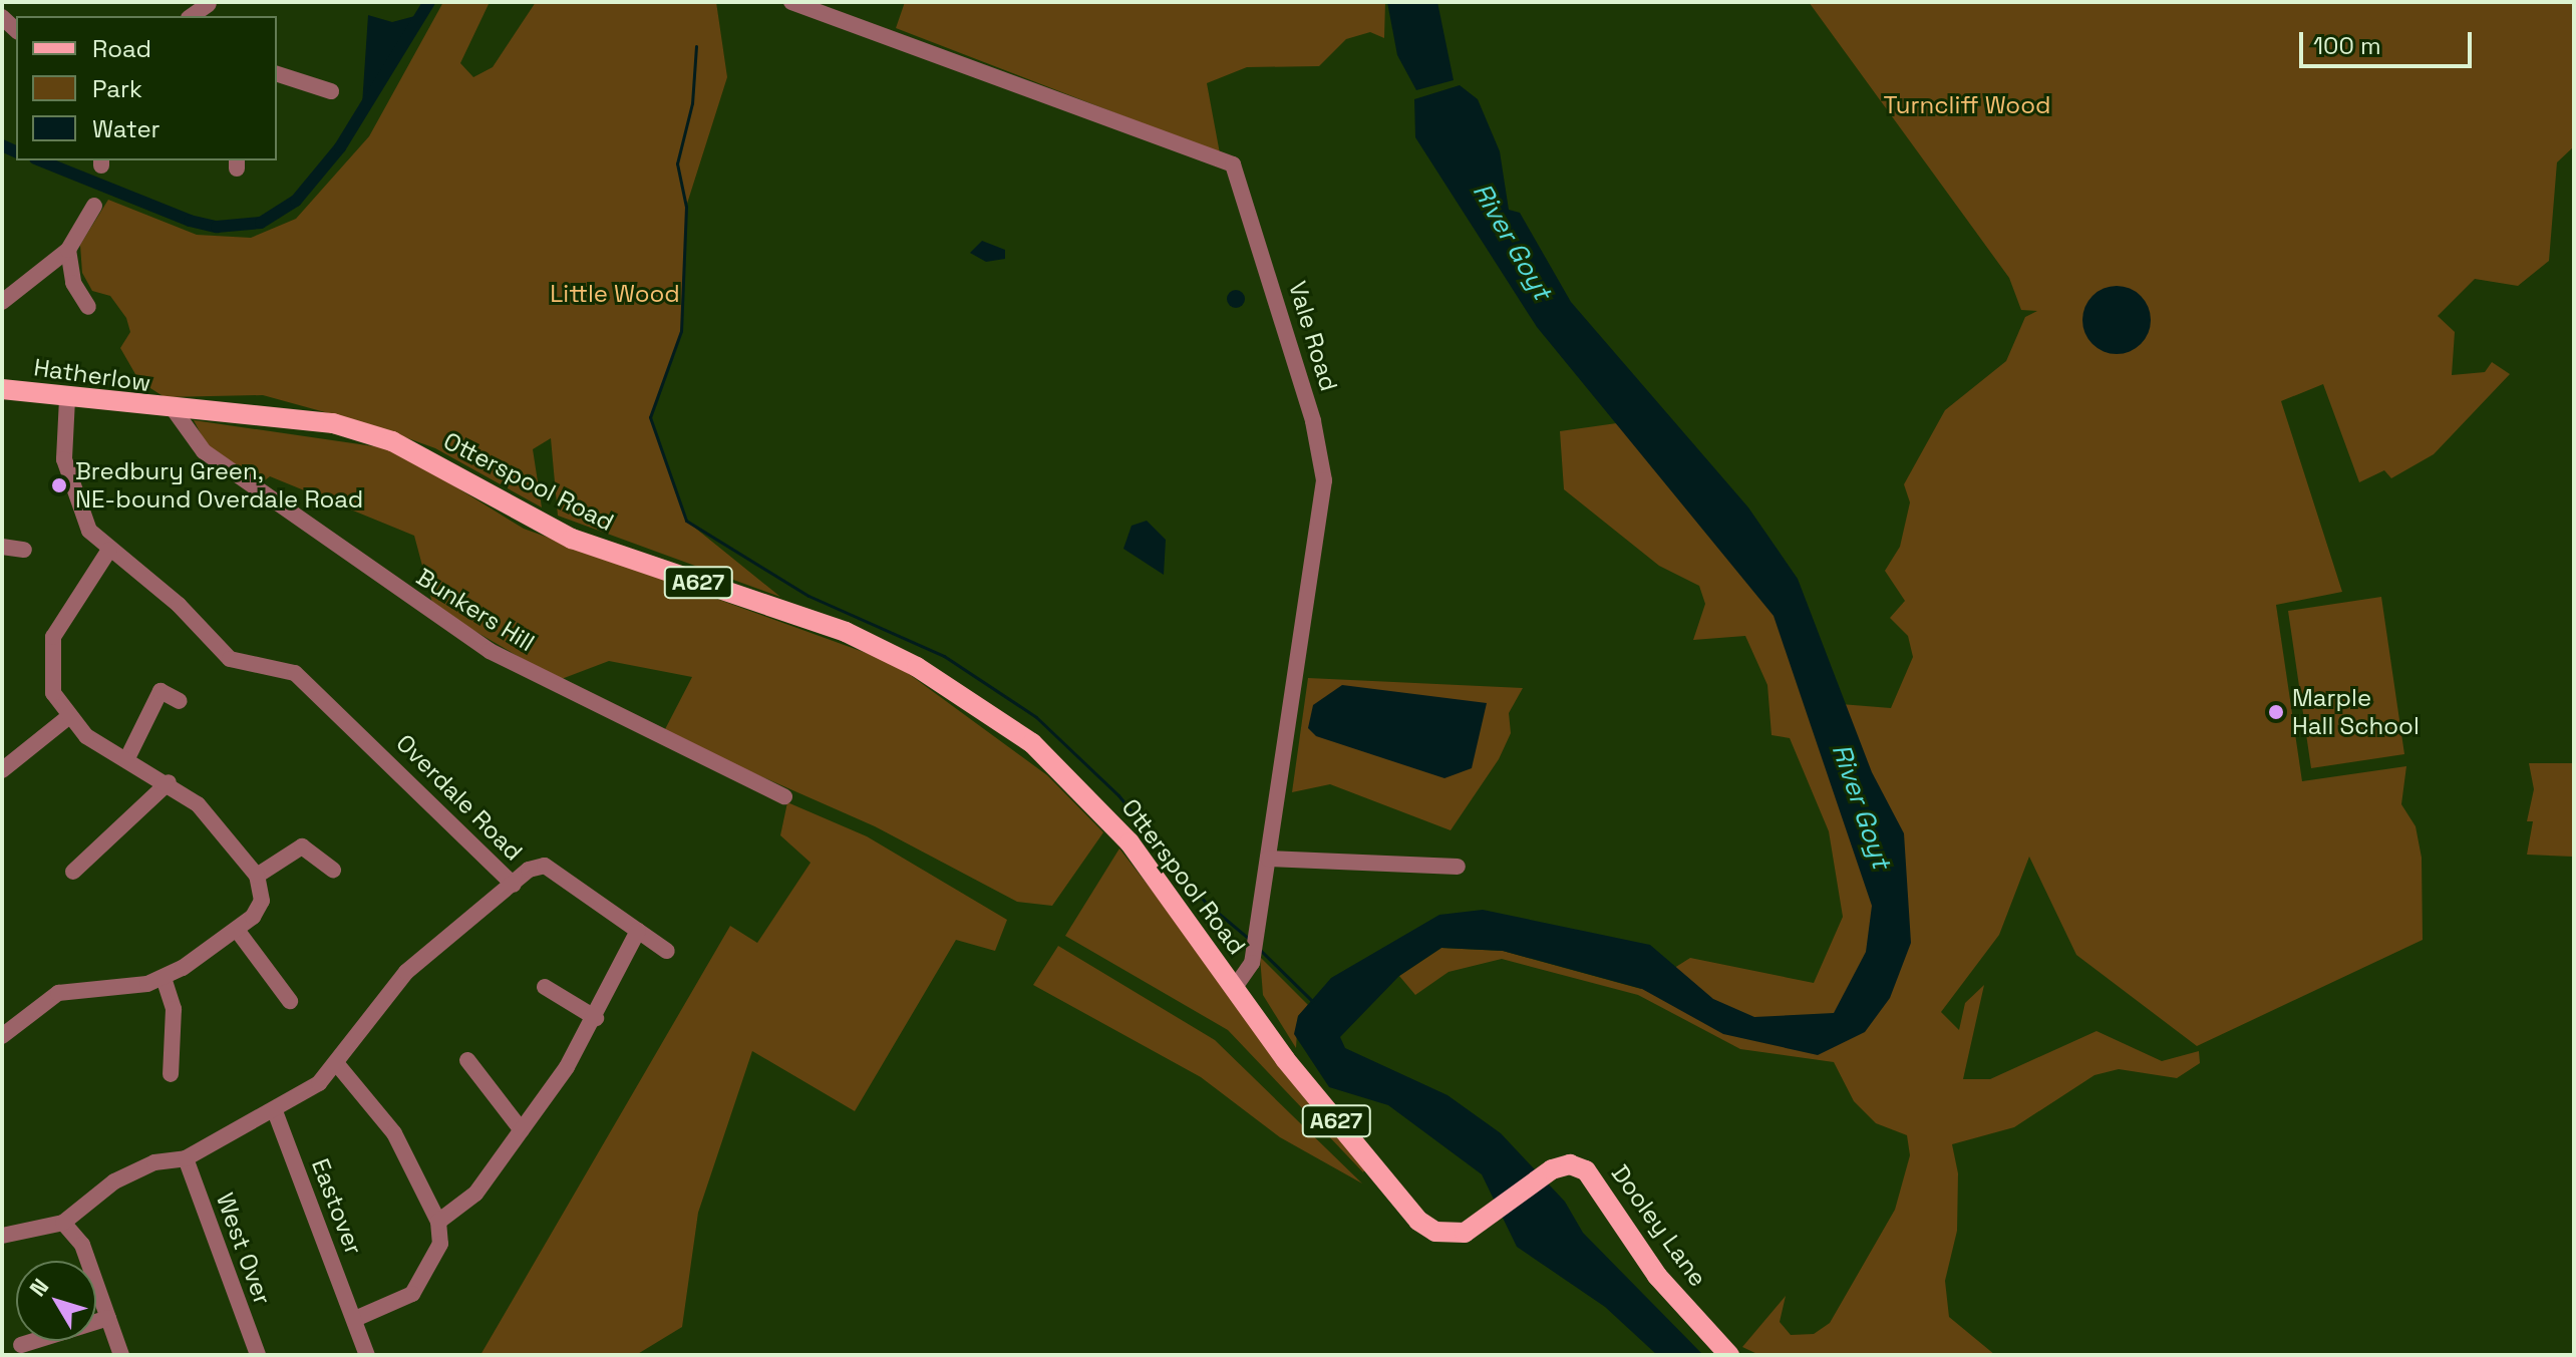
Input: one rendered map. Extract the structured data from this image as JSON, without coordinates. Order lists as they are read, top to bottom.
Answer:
{
  "streets": {
    "main road": [
      "Hatherlow",
      "Otterspool Road",
      "A627",
      "Dooley Lane"
    ],
    "street": [
      "Vale Road",
      "Bunkers Hill",
      "Overdale Road",
      "Eastover",
      "West Over"
    ]
  },
  "crossings": [
    ["Vale Road", "Otterspool Road"],
    ["Hatherlow", "Otterspool Road"],
    ["Hatherlow", "Bunkers Hill"],
    ["Hatherlow", "Overdale Road"],
    ["Otterspool Road", "Bunkers Hill"],
    ["Otterspool Road", "Dooley Lane"]
  ],
  "water": ["River Goyt"],
  "parks": ["Turncliff Wood", "Little Wood"],
  "places": ["Bredbury Green, NE-bound Overdale Road", "Marple Hall School"],
  "legend": ["Road", "Park", "Water"],
  "scale_bar": "100 m",
  "north": "top left"
}
